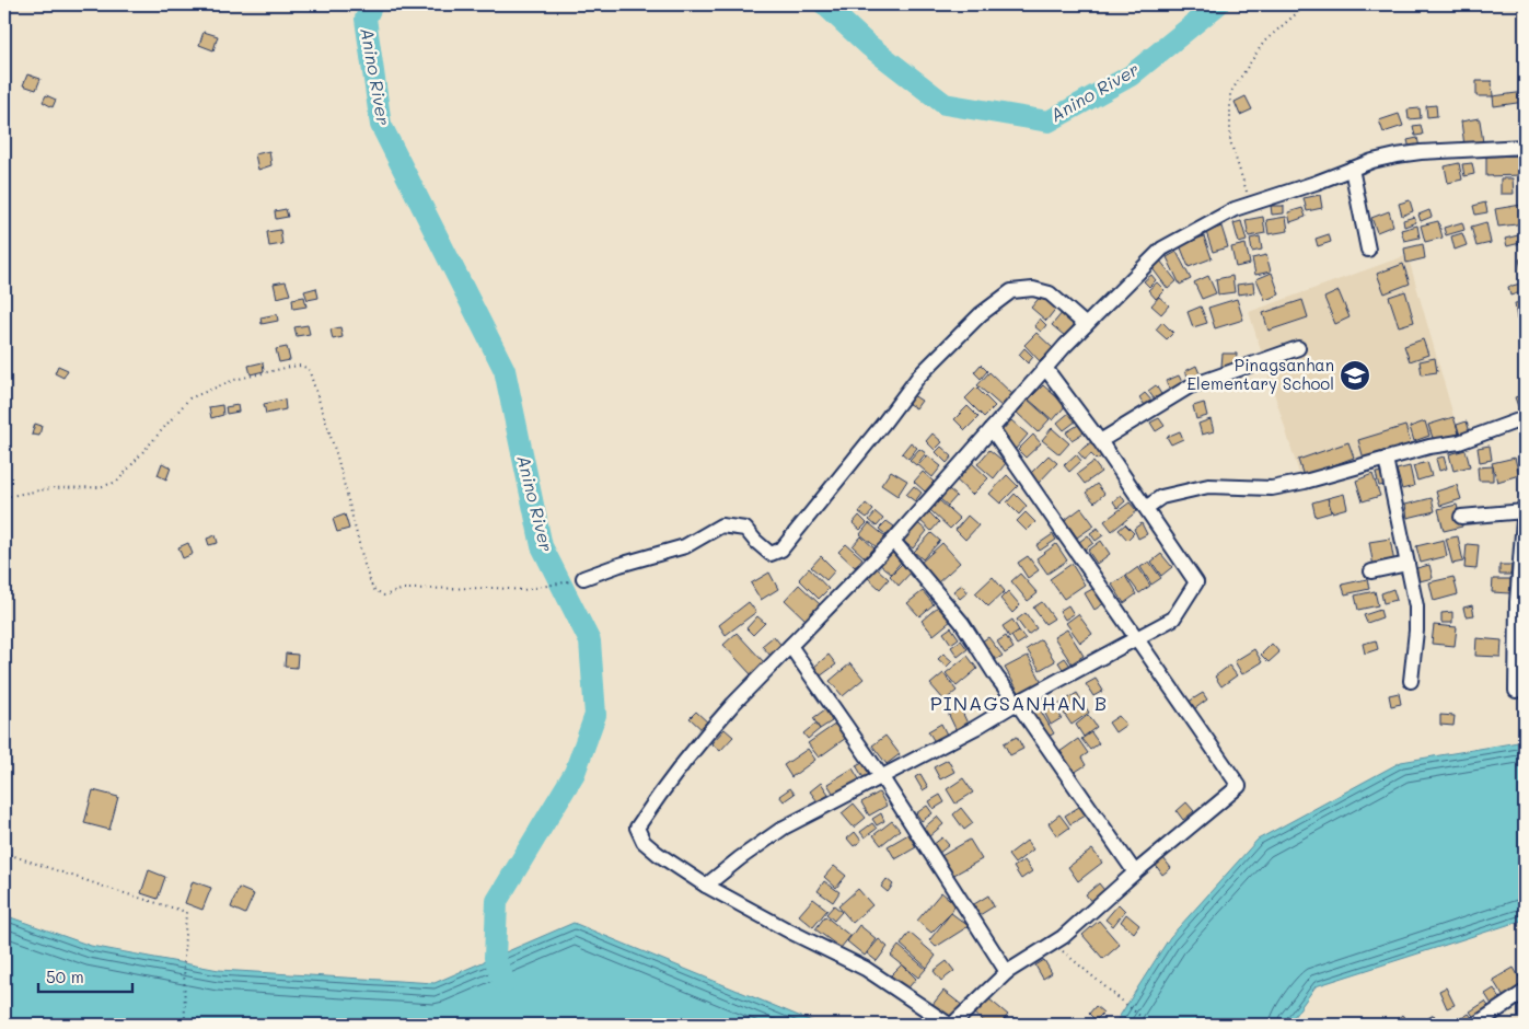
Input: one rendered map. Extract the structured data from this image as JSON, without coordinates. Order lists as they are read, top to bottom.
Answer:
{
  "districts": ["PINAGSANHAN B"],
  "water": ["Anino River"],
  "places": {
    "school or university": ["Pinagsanhan Elementary School"]
  },
  "scale_bar": "50 m"
}
